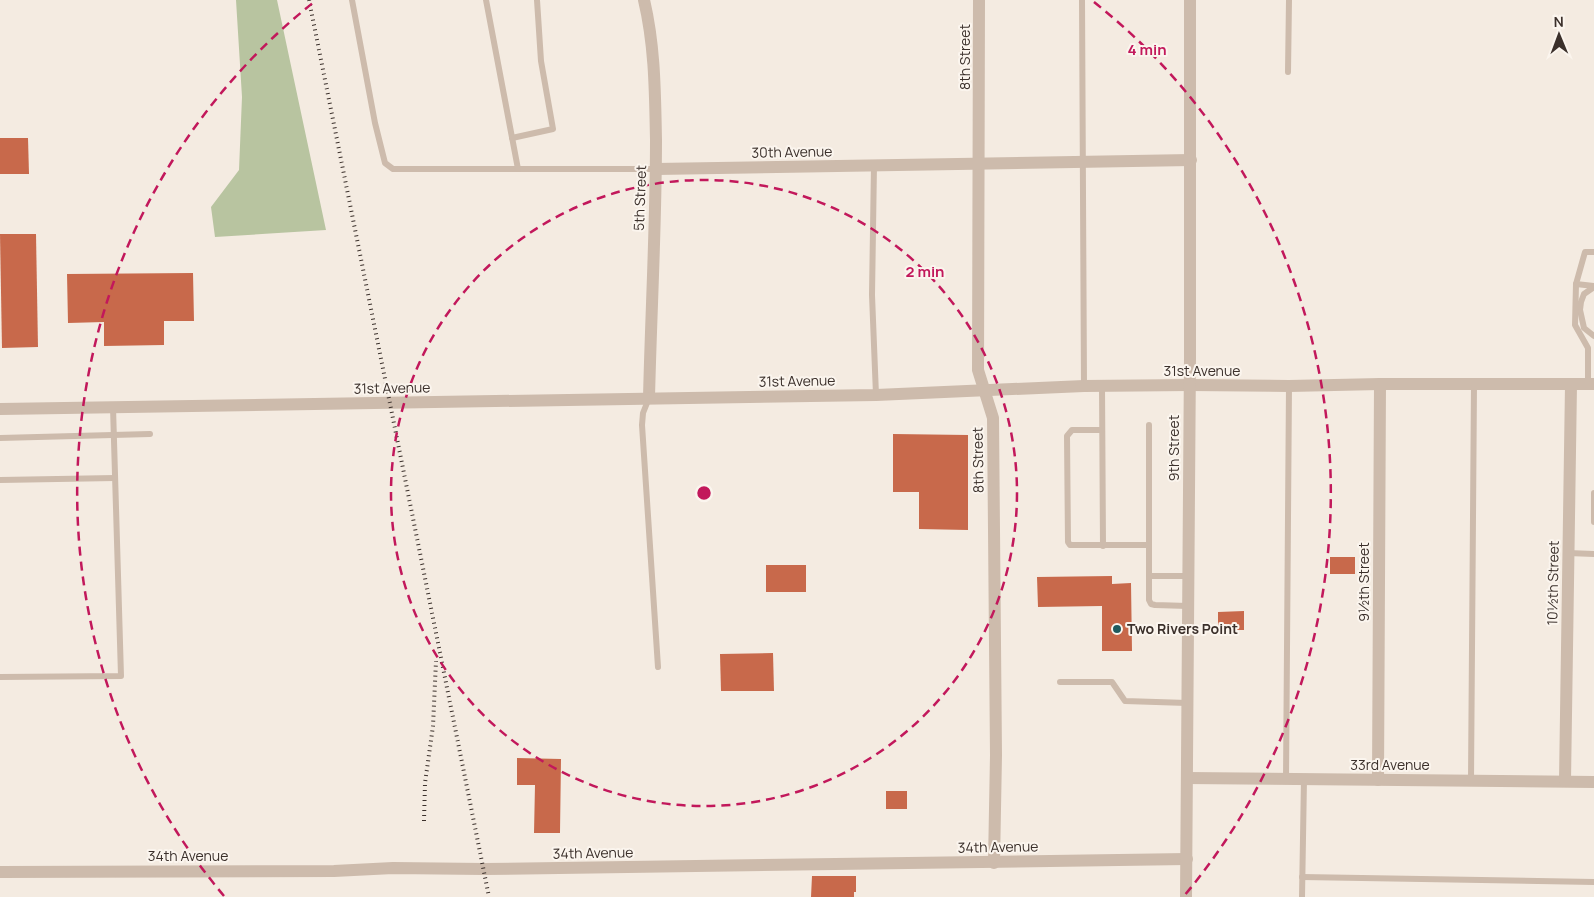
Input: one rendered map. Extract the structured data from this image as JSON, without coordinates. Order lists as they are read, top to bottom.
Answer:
{
  "streets": {
    "street": [
      "8th Street",
      "30th Avenue",
      "5th Street",
      "31st Avenue",
      "9th Street",
      "9½th Street",
      "10½th Street",
      "33rd Avenue",
      "34th Avenue"
    ]
  },
  "crossings": [
    ["8th Street", "30th Avenue"],
    ["8th Street", "31st Avenue"],
    ["8th Street", "34th Avenue"],
    ["30th Avenue", "5th Street"],
    ["30th Avenue", "9th Street"],
    ["5th Street", "31st Avenue"],
    ["31st Avenue", "9th Street"],
    ["31st Avenue", "9½th Street"],
    ["31st Avenue", "10½th Street"],
    ["9th Street", "33rd Avenue"],
    ["9th Street", "34th Avenue"],
    ["9½th Street", "33rd Avenue"],
    ["10½th Street", "33rd Avenue"]
  ],
  "places": ["Two Rivers Point"],
  "north": "top",
  "rings": ["4 min", "2 min"]
}
